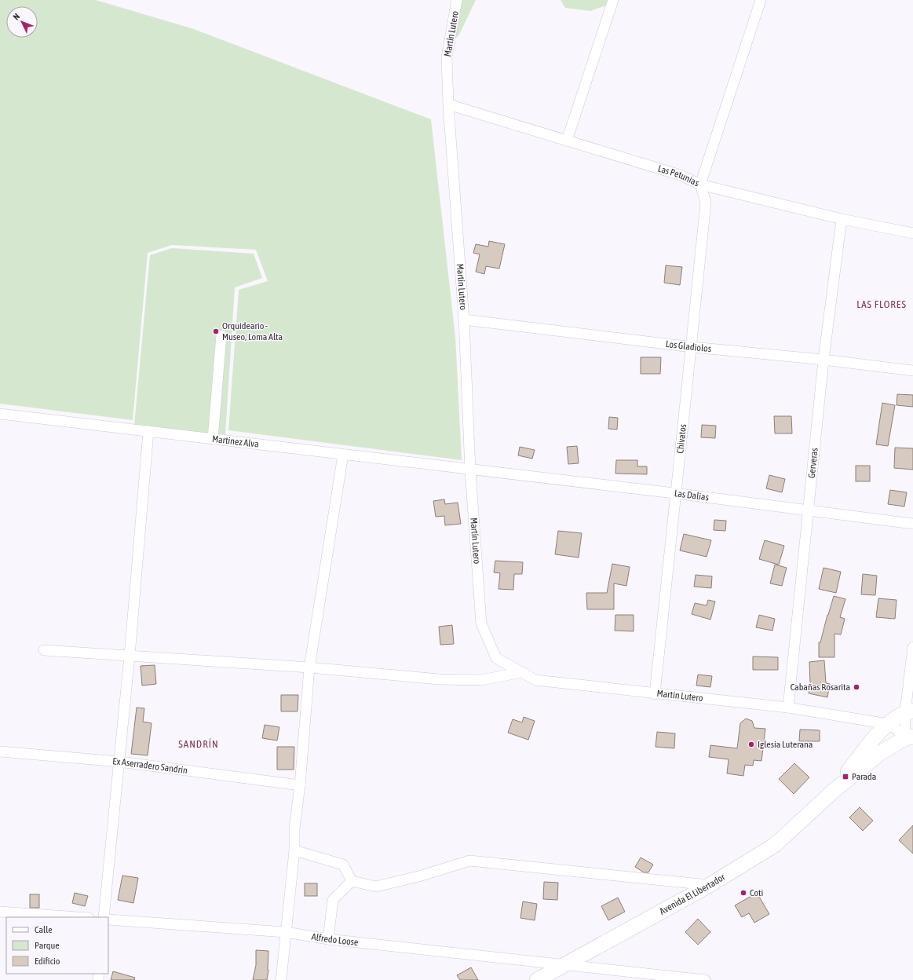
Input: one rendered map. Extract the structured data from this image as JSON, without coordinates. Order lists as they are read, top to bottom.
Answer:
{
  "streets": {
    "main road": ["Avenida El Libertador"],
    "street": [
      "Martín Lutero",
      "Las Petunias",
      "Los Gladiolos",
      "Chivatos",
      "Martínez Alva",
      "Gerveras",
      "Las Dalias",
      "Ex Aserradero Sandrín",
      "Alfredo Loose"
    ]
  },
  "crossings": [
    ["Martín Lutero", "Las Petunias"],
    ["Martín Lutero", "Los Gladiolos"],
    ["Martín Lutero", "Chivatos"],
    ["Martín Lutero", "Martínez Alva"],
    ["Martín Lutero", "Gerveras"],
    ["Martín Lutero", "Las Dalias"],
    ["Martín Lutero", "Avenida El Libertador"],
    ["Las Petunias", "Chivatos"],
    ["Las Petunias", "Gerveras"],
    ["Los Gladiolos", "Chivatos"],
    ["Los Gladiolos", "Gerveras"],
    ["Chivatos", "Las Dalias"],
    ["Martínez Alva", "Las Dalias"],
    ["Gerveras", "Las Dalias"],
    ["Avenida El Libertador", "Alfredo Loose"]
  ],
  "districts": ["LAS FLORES", "SANDRÍN"],
  "places": {
    "other": [
      "Orquideario - Museo, Loma Alta",
      "Cabañas Rosarita",
      "Iglesia Luterana",
      "Coti"
    ],
    "transit": ["Parada"]
  },
  "legend": ["Calle", "Parque", "Edificio"],
  "north": "top left"
}
